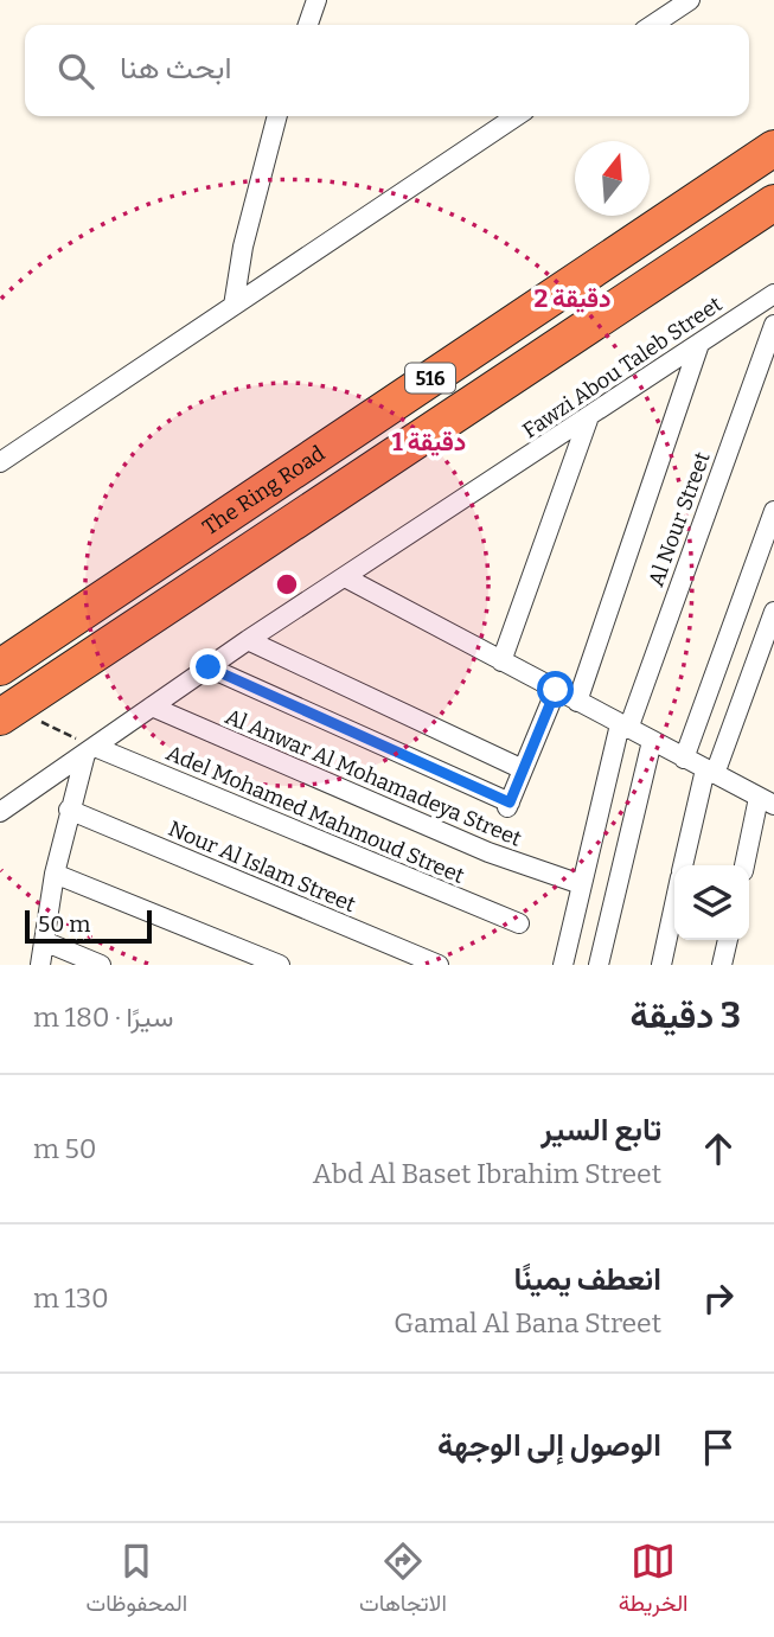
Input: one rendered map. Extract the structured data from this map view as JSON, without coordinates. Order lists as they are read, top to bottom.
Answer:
{
  "streets": {
    "highway": ["516", "The Ring Road"],
    "street": [
      "Fawzi Abou Taleb Street",
      "Al Nour Street",
      "Al Anwar Al Mohamadeya Street",
      "Adel Mohamed Mahmoud Street",
      "Nour Al Islam Street"
    ]
  },
  "crossings": [
    ["Fawzi Abou Taleb Street", "Al Anwar Al Mohamadeya Street"],
    ["Fawzi Abou Taleb Street", "Adel Mohamed Mahmoud Street"],
    ["Al Nour Street", "Al Anwar Al Mohamadeya Street"]
  ],
  "scale_bar": "50 m",
  "north": "top",
  "page": {
    "search": "ابحث هنا",
    "scale": "50 m",
    "heading": ["3 دقيقة", "سيرًا · 180 m"],
    "list": [
      ["تابع السير", "Abd Al Baset Ibrahim Street", "50 m"],
      ["انعطف يمينًا", "Gamal Al Bana Street", "130 m"],
      "الوصول إلى الوجهة"
    ],
    "nav": ["الخريطة", "الاتجاهات", "المحفوظات"]
  },
  "rings": ["2 دقيقة", "1 دقيقة"]
}
